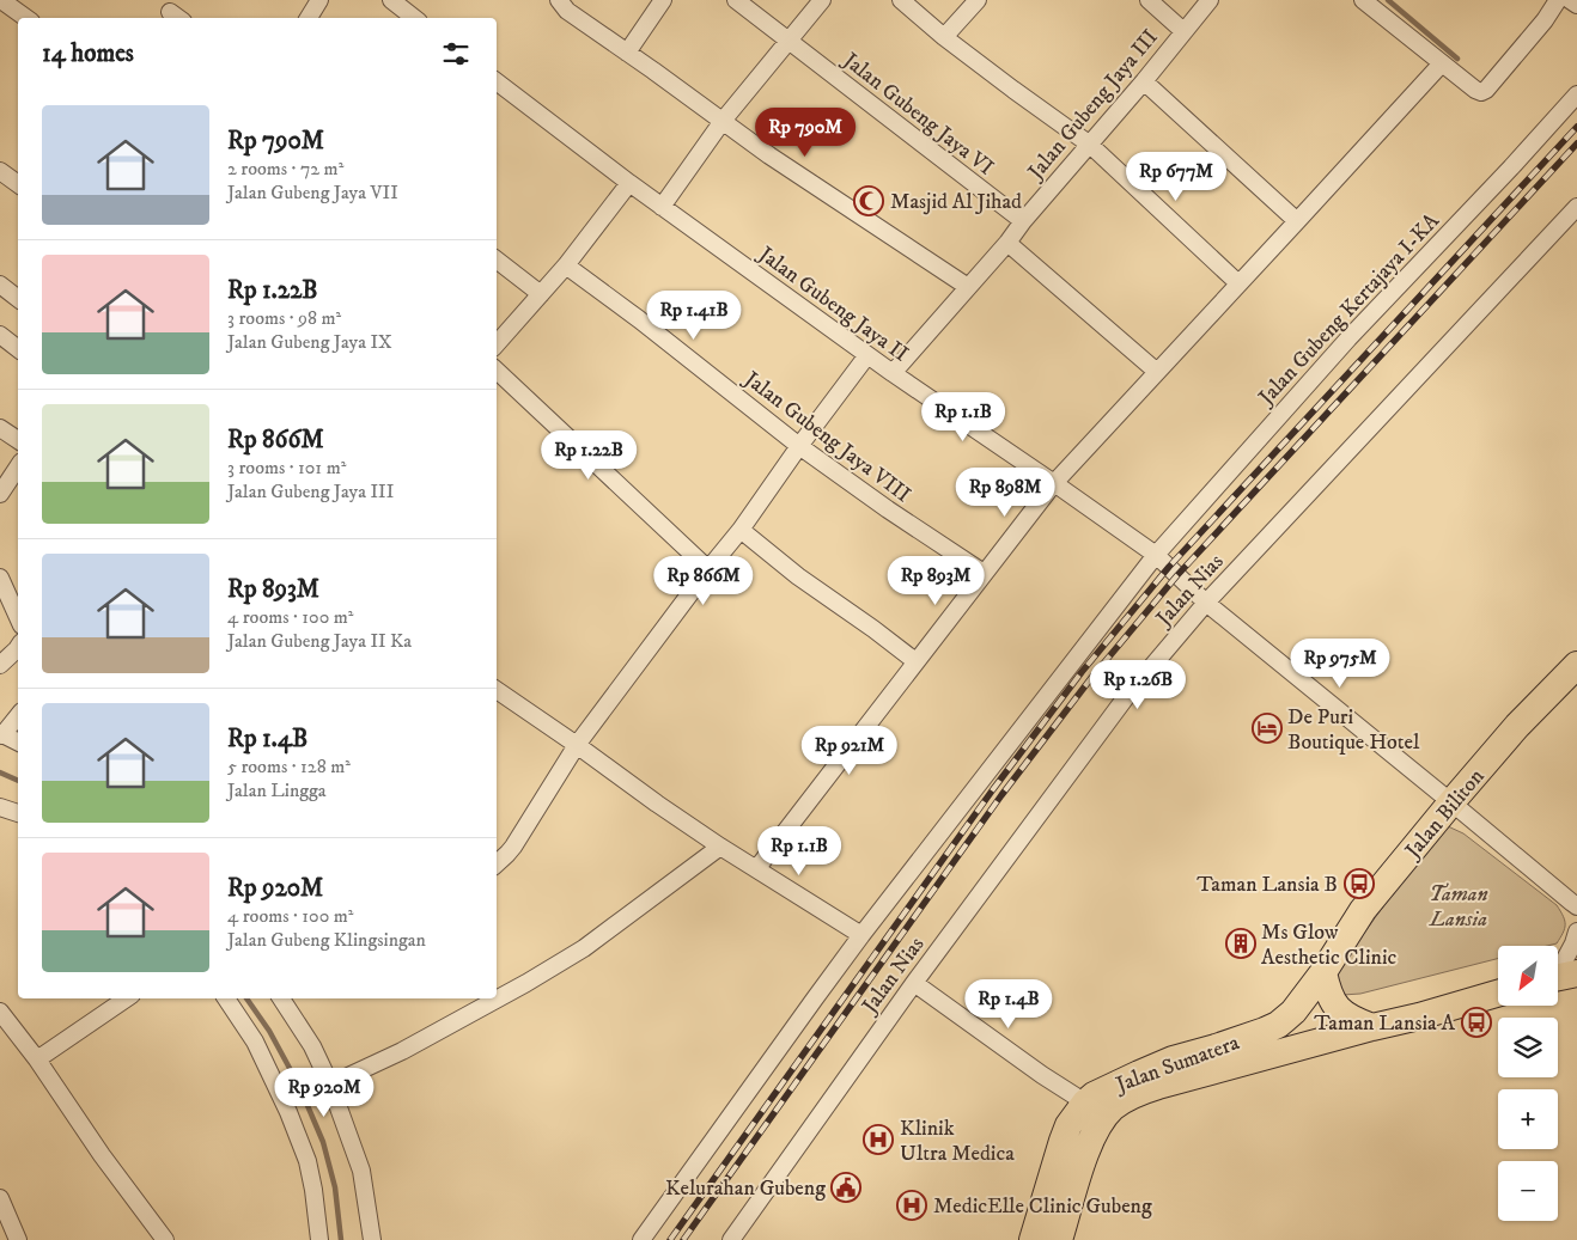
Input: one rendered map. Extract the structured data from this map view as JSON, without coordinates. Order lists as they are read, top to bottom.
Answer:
{
  "streets": {
    "highway": ["Jalan Biliton", "Jalan Sumatera"],
    "street": [
      "Jalan Gubeng Jaya III",
      "Jalan Gubeng Jaya VI",
      "Jalan Gubeng Jaya II",
      "Jalan Gubeng Kertajaya I-KA",
      "Jalan Gubeng Jaya VIII",
      "Jalan Nias"
    ]
  },
  "crossings": [
    ["Jalan Gubeng Jaya III", "Jalan Gubeng Jaya VI"],
    ["Jalan Gubeng Jaya III", "Jalan Gubeng Jaya II"],
    ["Jalan Gubeng Jaya II", "Jalan Gubeng Kertajaya I-KA"],
    ["Jalan Gubeng Jaya II", "Jalan Nias"],
    ["Jalan Gubeng Jaya II", "Jalan Biliton"],
    ["Jalan Biliton", "Jalan Sumatera"]
  ],
  "parks": ["Taman Lansia"],
  "places": {
    "mosque": ["Masjid Al Jihad"],
    "hotel": ["De Puri Boutique Hotel"],
    "bus stop": ["Taman Lansia B", "Taman Lansia A"],
    "building": ["Ms Glow Aesthetic Clinic"],
    "hospital": ["Klinik Ultra Medica", "MedicElle Clinic Gubeng"],
    "public building": ["Kelurahan Gubeng"]
  },
  "north": "bottom left",
  "page": {
    "heading": "14 homes",
    "list": [
      {
        "name": "Rp 790M",
        "note": "2 rooms · 72 m² · Jalan Gubeng Jaya VII"
      },
      {
        "name": "Rp 1.22B",
        "note": "3 rooms · 98 m² · Jalan Gubeng Jaya IX"
      },
      {
        "name": "Rp 866M",
        "note": "3 rooms · 101 m² · Jalan Gubeng Jaya III"
      },
      {
        "name": "Rp 893M",
        "note": "4 rooms · 100 m² · Jalan Gubeng Jaya II Ka"
      },
      {
        "name": "Rp 1.4B",
        "note": "5 rooms · 128 m² · Jalan Lingga"
      },
      {
        "name": "Rp 920M",
        "note": "4 rooms · 100 m² · Jalan Gubeng Klingsingan"
      }
    ],
    "price": [
      "Rp 790M",
      "Rp 677M",
      "Rp 1.41B",
      "Rp 1.1B",
      "Rp 1.22B",
      "Rp 898M",
      "Rp 866M",
      "Rp 893M",
      "Rp 975M",
      "Rp 1.26B",
      "Rp 921M",
      "Rp 1.1B",
      "Rp 1.4B",
      "Rp 920M"
    ],
    "map_buttons": ["+", "−"]
  }
}
